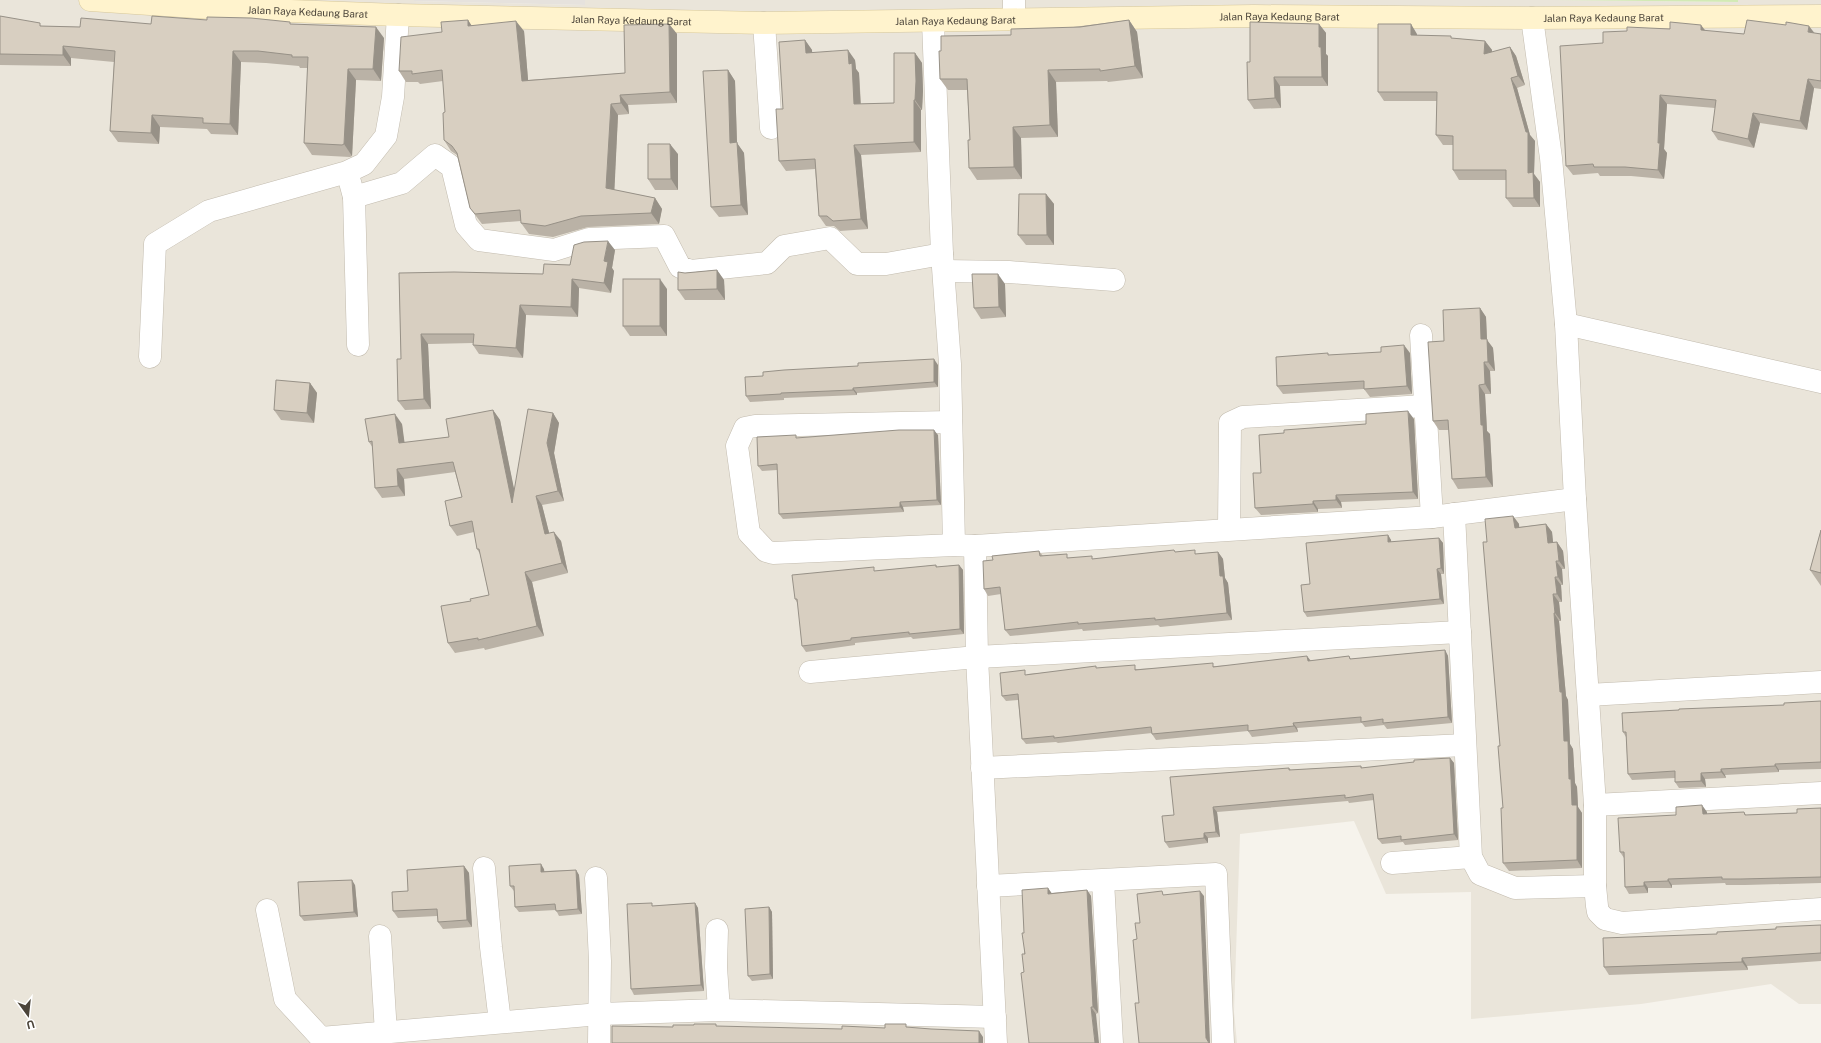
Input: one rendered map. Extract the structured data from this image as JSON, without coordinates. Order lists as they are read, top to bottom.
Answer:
{
  "streets": {
    "street": ["Jalan Raya Kedaung Barat"]
  },
  "north": "bottom"
}
